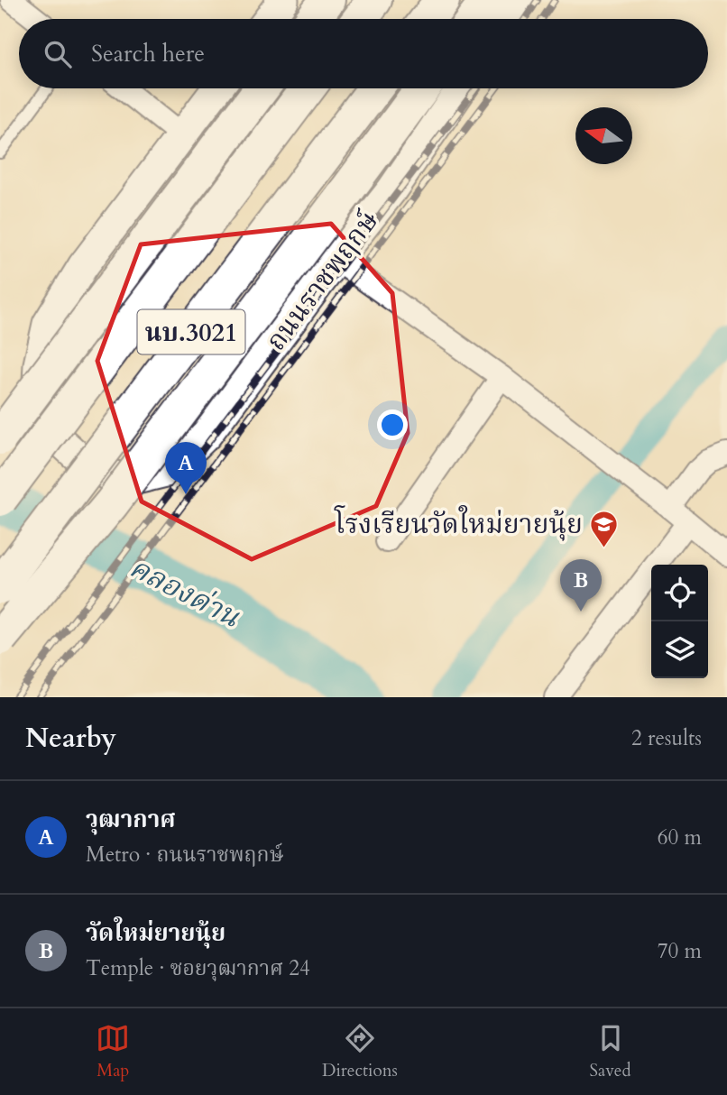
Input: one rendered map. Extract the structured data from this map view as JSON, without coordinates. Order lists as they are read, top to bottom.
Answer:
{
  "streets": {
    "main road": ["ถนนราชพฤกษ์", "นบ.3021"]
  },
  "water": ["คลองด่าน"],
  "places": {
    "school or university": ["โรงเรียนวัดใหม่ยายนุ้ย"]
  },
  "north": "left",
  "page": {
    "search": "Search here",
    "pins": ["A", "B"],
    "heading": ["Nearby", "2 results"],
    "list": [
      {
        "mark": "A",
        "name": "วุฒากาศ",
        "note": "Metro · ถนนราชพฤกษ์",
        "value": "60 m"
      },
      {
        "mark": "B",
        "name": "วัดใหม่ยายนุ้ย",
        "note": "Temple · ซอยวุฒากาศ 24",
        "value": "70 m"
      }
    ],
    "nav": ["Map", "Directions", "Saved"]
  }
}
